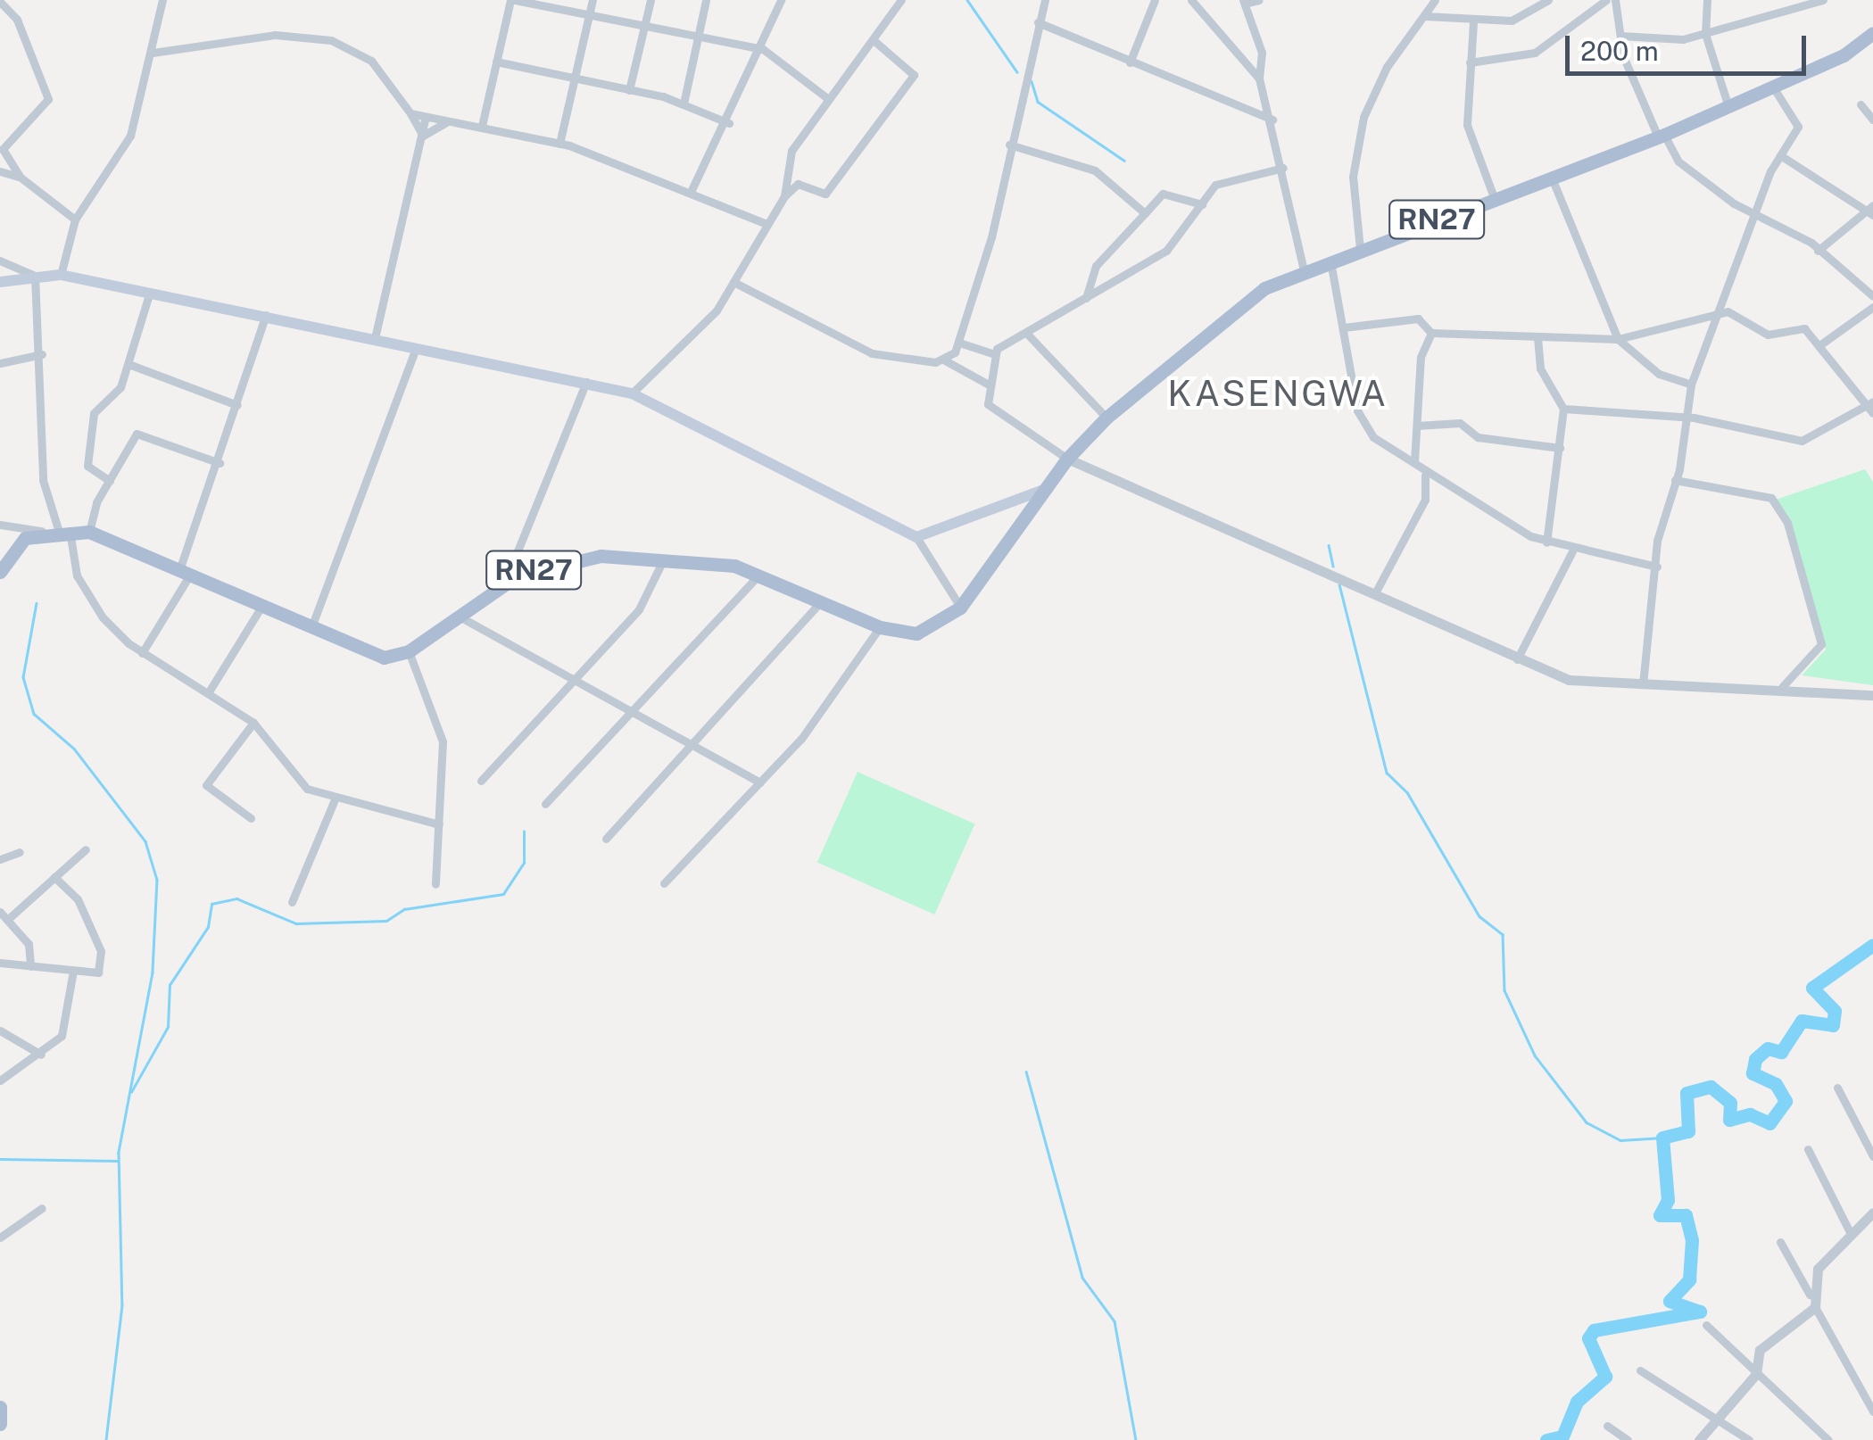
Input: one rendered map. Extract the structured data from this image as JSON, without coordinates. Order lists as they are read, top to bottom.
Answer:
{
  "streets": {
    "main road": ["RN27"]
  },
  "districts": ["KASENGWA"],
  "scale_bar": "200 m"
}
